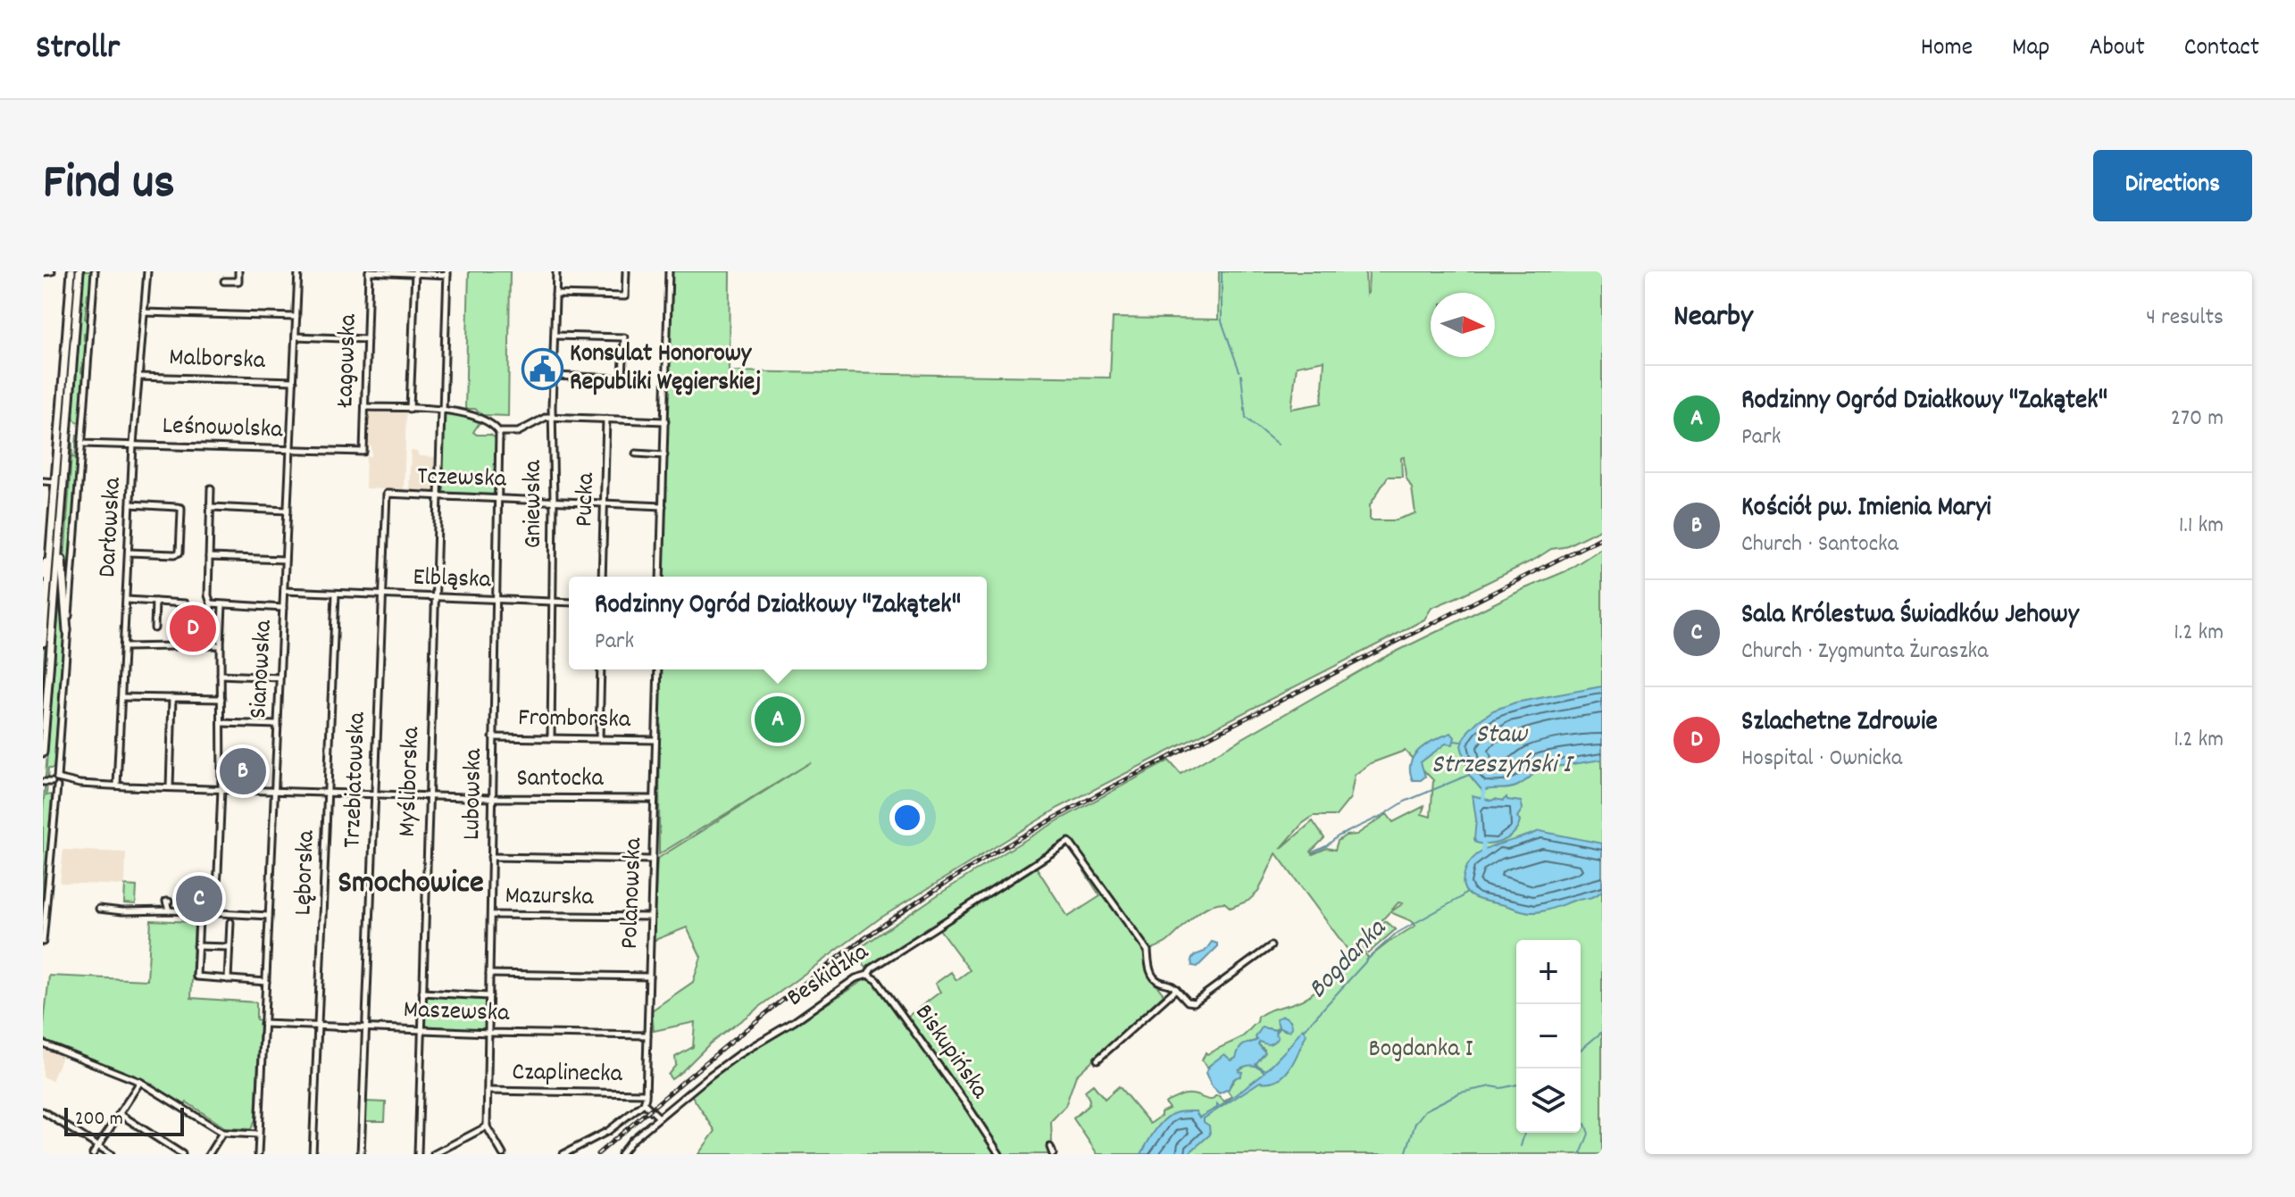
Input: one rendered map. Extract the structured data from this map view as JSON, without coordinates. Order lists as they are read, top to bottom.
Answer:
{
  "streets": {
    "street": [
      "Malborska",
      "Łagowska",
      "Leśnowolska",
      "Tczewska",
      "Pucka",
      "Gniewska",
      "Darłowska",
      "Elbląska",
      "Sianowska",
      "Fromborska",
      "Trzebiatowska",
      "Santocka",
      "Myśliborska",
      "Lubowska",
      "Lęborska",
      "Polanowska",
      "Mazurska",
      "Beskidzka",
      "Maszewska",
      "Biskupińska",
      "Czaplinecka"
    ]
  },
  "crossings": [
    ["Malborska", "Darłowska"],
    ["Malborska", "Sianowska"],
    ["Łagowska", "Leśnowolska"],
    ["Leśnowolska", "Darłowska"],
    ["Leśnowolska", "Sianowska"],
    ["Tczewska", "Pucka"],
    ["Tczewska", "Gniewska"],
    ["Tczewska", "Trzebiatowska"],
    ["Tczewska", "Myśliborska"],
    ["Tczewska", "Lubowska"],
    ["Gniewska", "Elbląska"],
    ["Gniewska", "Fromborska"],
    ["Darłowska", "Santocka"],
    ["Elbląska", "Sianowska"],
    ["Elbląska", "Trzebiatowska"],
    ["Elbląska", "Myśliborska"],
    ["Elbląska", "Lubowska"],
    ["Elbląska", "Lęborska"],
    ["Sianowska", "Santocka"],
    ["Sianowska", "Maszewska"],
    ["Fromborska", "Lubowska"],
    ["Fromborska", "Polanowska"],
    ["Trzebiatowska", "Santocka"],
    ["Trzebiatowska", "Maszewska"],
    ["Santocka", "Myśliborska"],
    ["Santocka", "Lubowska"],
    ["Santocka", "Lęborska"],
    ["Santocka", "Polanowska"],
    ["Myśliborska", "Maszewska"],
    ["Lubowska", "Mazurska"],
    ["Lubowska", "Maszewska"],
    ["Lubowska", "Czaplinecka"],
    ["Lęborska", "Maszewska"],
    ["Polanowska", "Mazurska"],
    ["Polanowska", "Maszewska"],
    ["Polanowska", "Czaplinecka"],
    ["Beskidzka", "Biskupińska"]
  ],
  "districts": ["Smochowice"],
  "water": ["Staw Strzeszyński I", "Bogdanka"],
  "parks": ["Bogdanka I"],
  "places": {
    "public building": ["Konsulat Honorowy Republiki Węgierskiej"]
  },
  "scale_bar": "200 m",
  "north": "right",
  "page": {
    "header": "Strollr",
    "nav": [
      "Home",
      "Map",
      "About",
      "Contact"
    ],
    "title": "Find us",
    "buttons": "Directions",
    "heading": ["Nearby", "4 results"],
    "list": [
      {
        "mark": "A",
        "name": "Rodzinny Ogród Działkowy \"Zakątek\"",
        "note": "Park",
        "value": "270 m"
      },
      {
        "mark": "B",
        "name": "Kościół pw. Imienia Maryi",
        "note": "Church · Santocka",
        "value": "1.1 km"
      },
      {
        "mark": "C",
        "name": "Sala Królestwa Świadków Jehowy",
        "note": "Church · Zygmunta Żuraszka",
        "value": "1.2 km"
      },
      {
        "mark": "D",
        "name": "Szlachetne Zdrowie",
        "note": "Hospital · Ownicka",
        "value": "1.2 km"
      }
    ],
    "popup": ["Rodzinny Ogród Działkowy \"Zakątek\"", "Park"],
    "pins": [
      "D",
      "A",
      "B",
      "C"
    ],
    "map_buttons": ["+", "−"],
    "scale": "200 m"
  }
}
